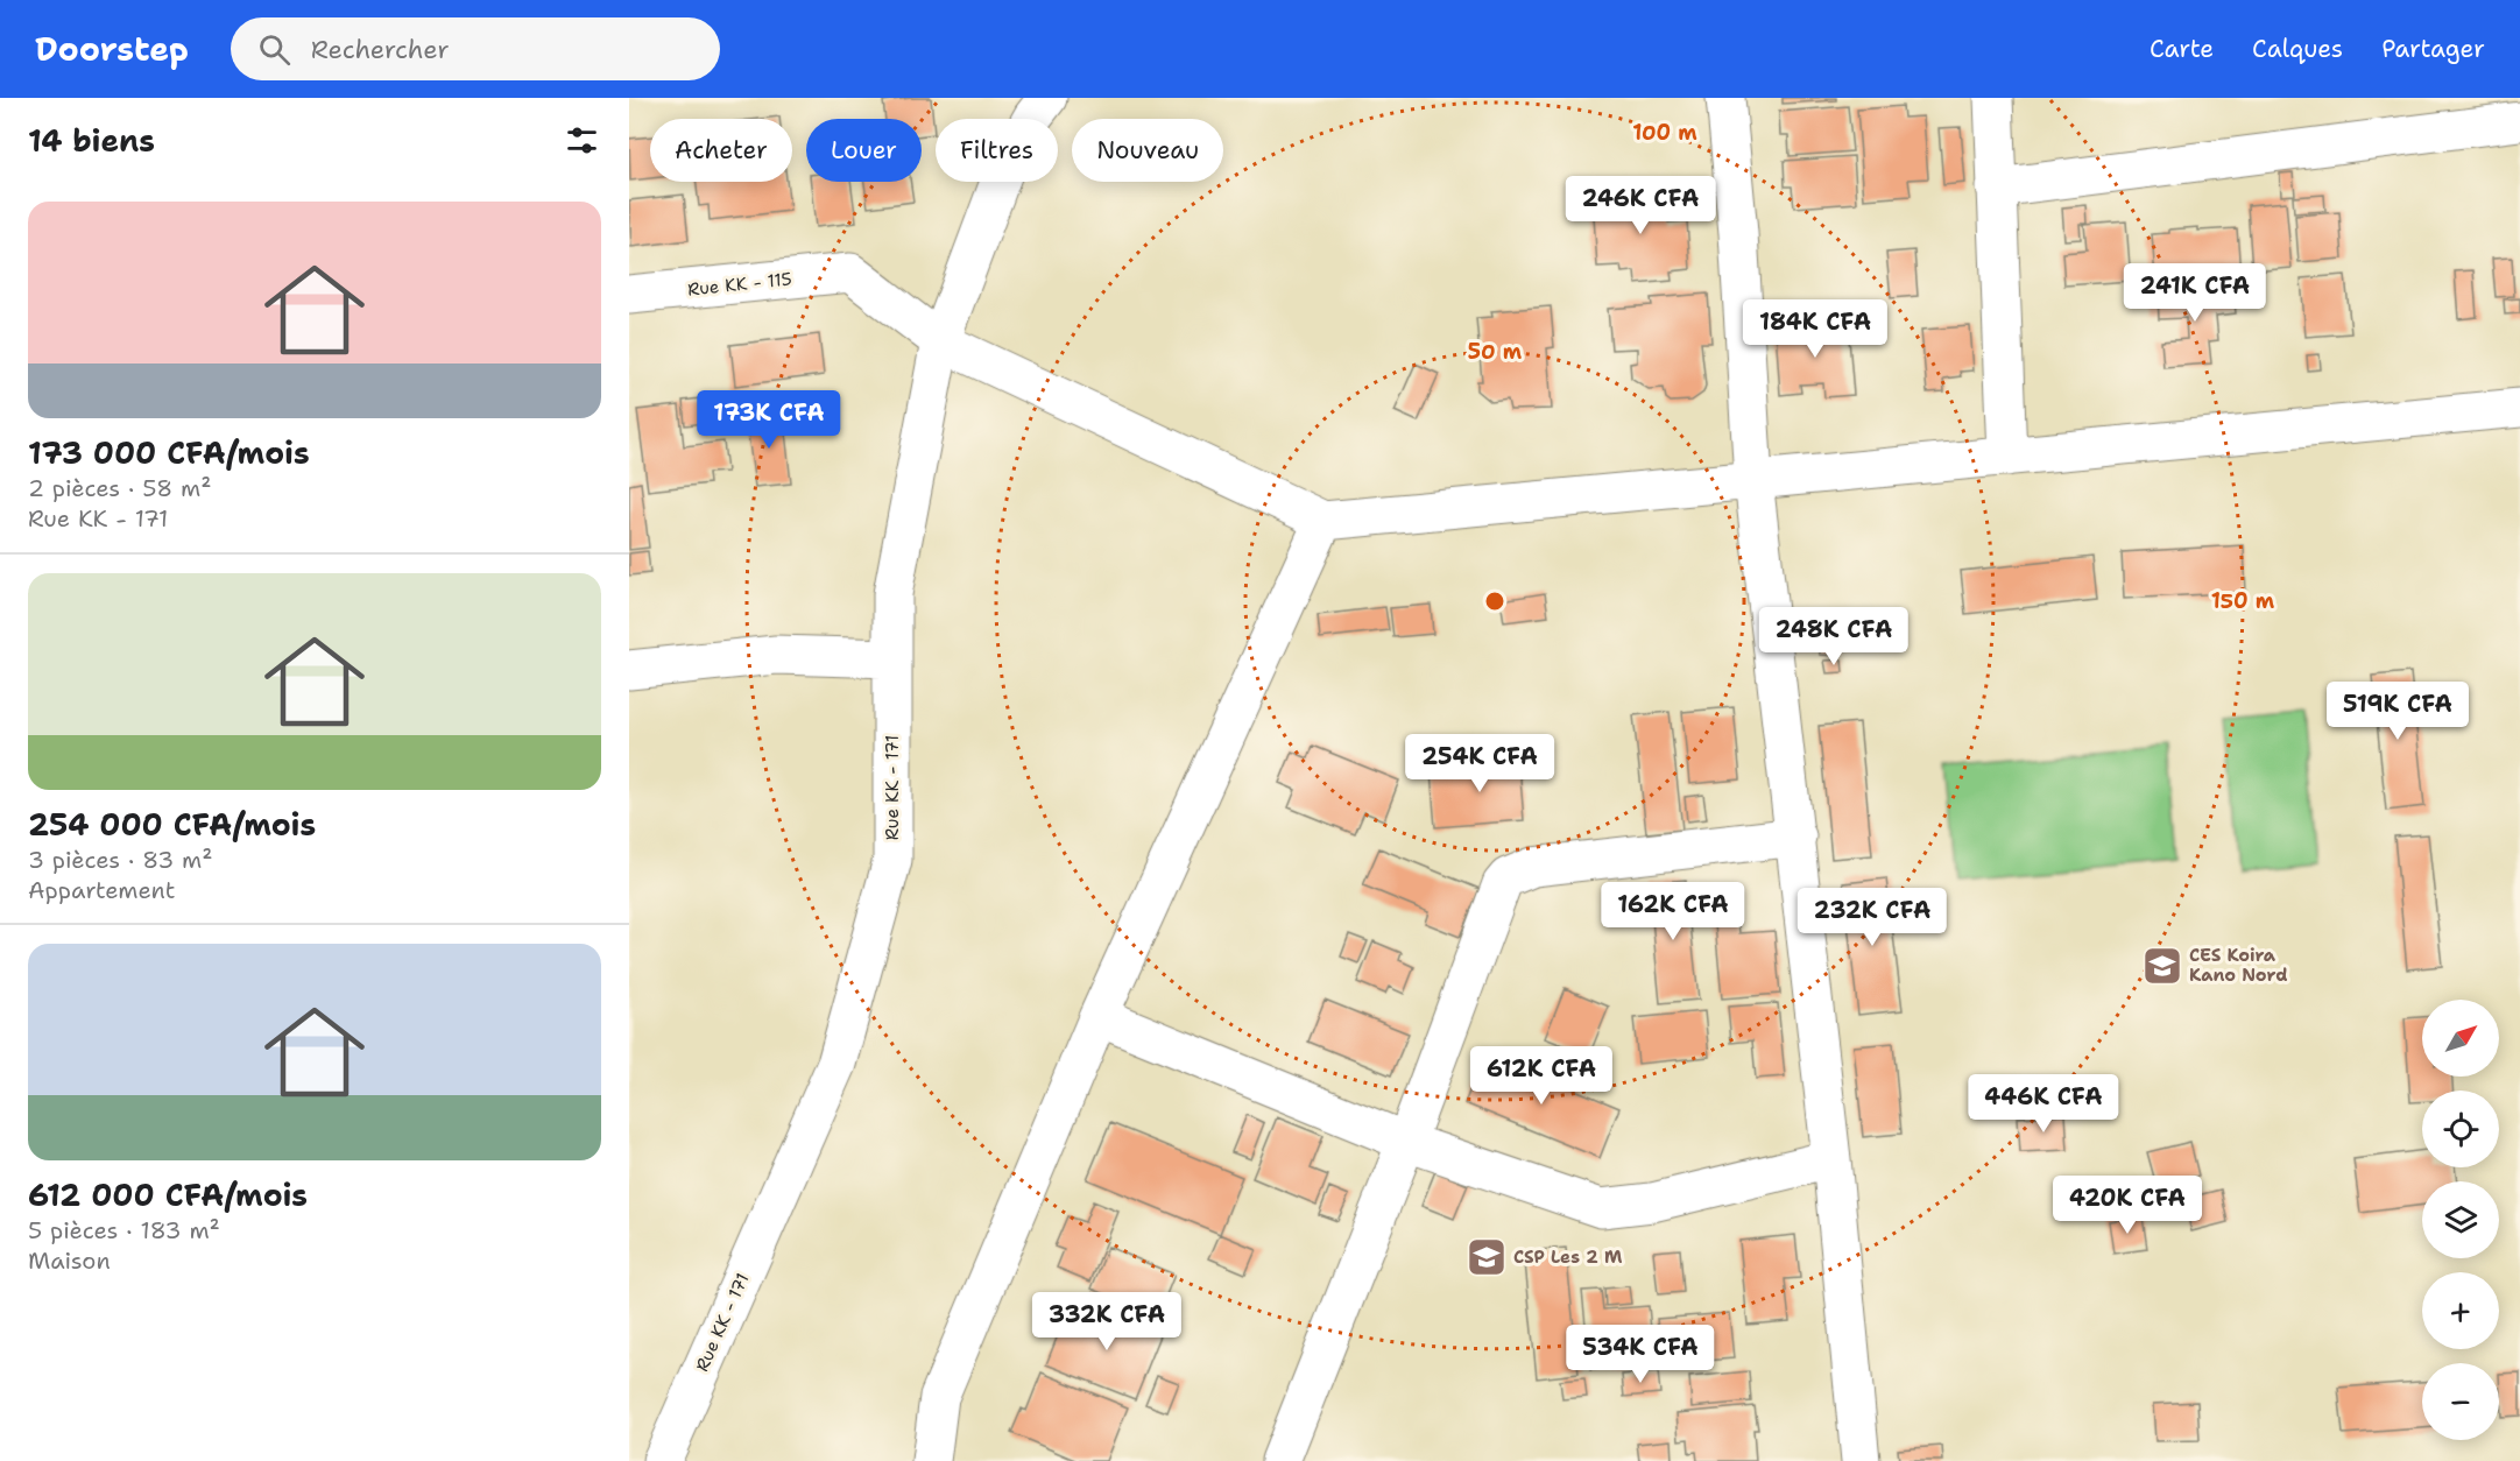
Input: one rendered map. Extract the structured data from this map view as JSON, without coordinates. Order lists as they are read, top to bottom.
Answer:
{
  "streets": {
    "street": ["Rue KK - 115", "Rue KK - 171"]
  },
  "crossings": [
    ["Rue KK - 115", "Rue KK - 171"]
  ],
  "places": {
    "school or university": ["CES Koira Kano Nord", "CSP Les 2 M"]
  },
  "north": "top right",
  "page": {
    "header": "Doorstep",
    "search": "Rechercher",
    "nav": ["Carte", "Calques", "Partager"],
    "heading": "14 biens",
    "chip": [
      "Acheter",
      "Louer",
      "Filtres",
      "Nouveau"
    ],
    "price": [
      "246K CFA",
      "241K CFA",
      "184K CFA",
      "173K CFA",
      "248K CFA",
      "519K CFA",
      "254K CFA",
      "162K CFA",
      "232K CFA",
      "612K CFA",
      "446K CFA",
      "420K CFA",
      "332K CFA",
      "534K CFA"
    ],
    "list": [
      {
        "name": "173 000 CFA/mois",
        "note": "2 pièces · 58 m² · Rue KK - 171"
      },
      {
        "name": "254 000 CFA/mois",
        "note": "3 pièces · 83 m² · Appartement"
      },
      {
        "name": "612 000 CFA/mois",
        "note": "5 pièces · 183 m² · Maison"
      }
    ],
    "map_buttons": ["+", "−"]
  },
  "rings": ["100 m", "50 m", "150 m"]
}
